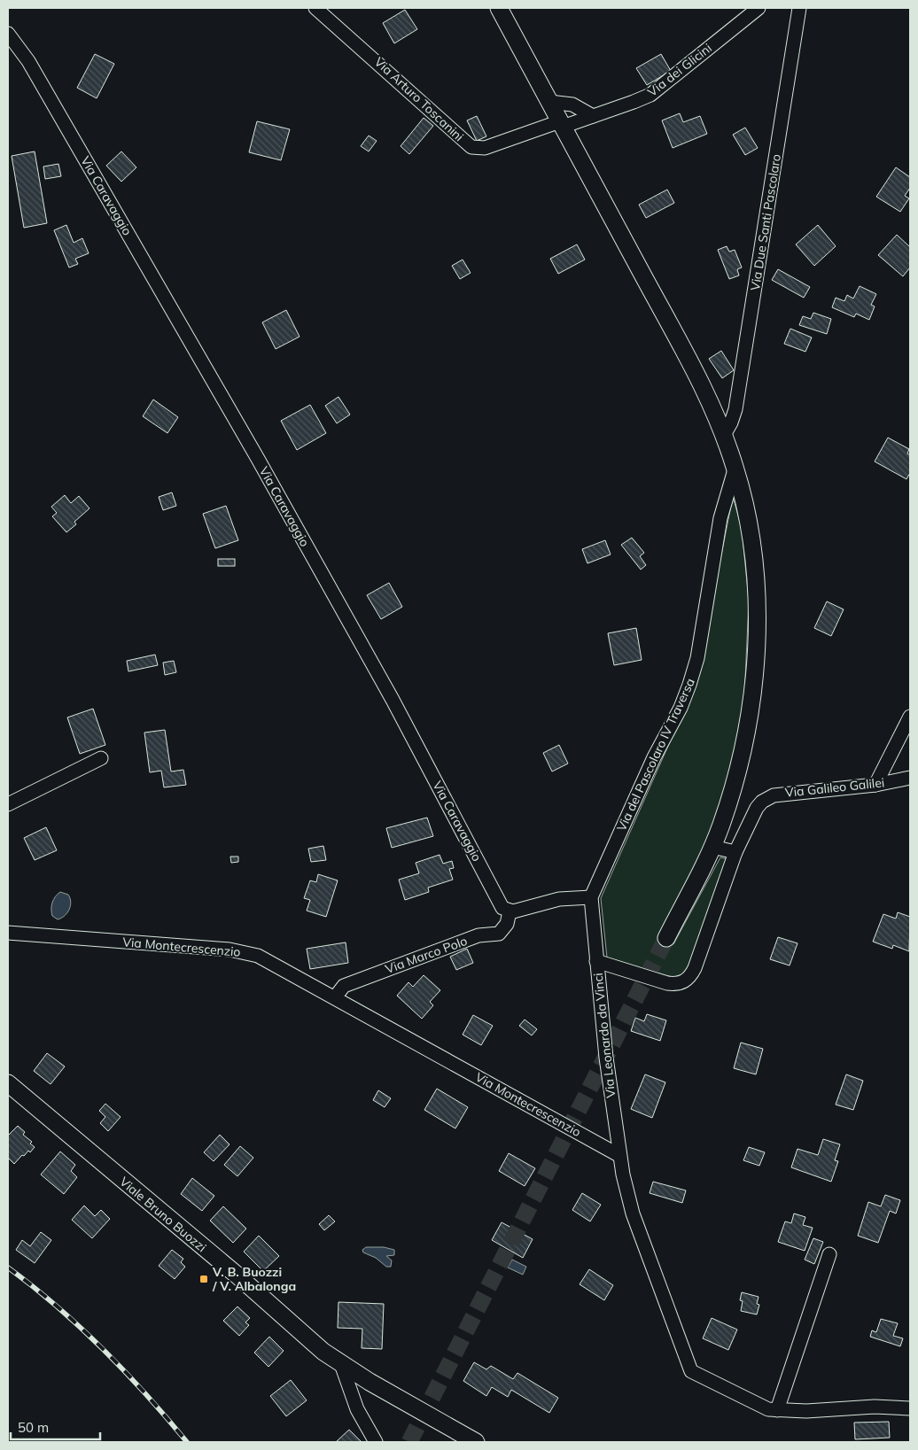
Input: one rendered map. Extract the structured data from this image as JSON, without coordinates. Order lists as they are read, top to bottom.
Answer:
{
  "streets": {
    "main road": ["Viale Bruno Buozzi"],
    "street": [
      "Via dei Glicini",
      "Via Arturo Toscanini",
      "Via Caravaggio",
      "Via Due Santi Pascolaro",
      "Via del Pascolaro IV Traversa",
      "Via Galileo Galilei",
      "Via Montecrescenzio",
      "Via Marco Polo",
      "Via Leonardo da Vinci"
    ]
  },
  "crossings": [
    ["Via dei Glicini", "Via Arturo Toscanini"],
    ["Via Caravaggio", "Via Marco Polo"],
    ["Via del Pascolaro IV Traversa", "Via Leonardo da Vinci"],
    ["Via Galileo Galilei", "Via Leonardo da Vinci"],
    ["Via Montecrescenzio", "Via Marco Polo"],
    ["Via Montecrescenzio", "Via Leonardo da Vinci"]
  ],
  "places": {
    "transit": ["V. B. Buozzi / V. Albalonga"]
  },
  "scale_bar": "50 m"
}
